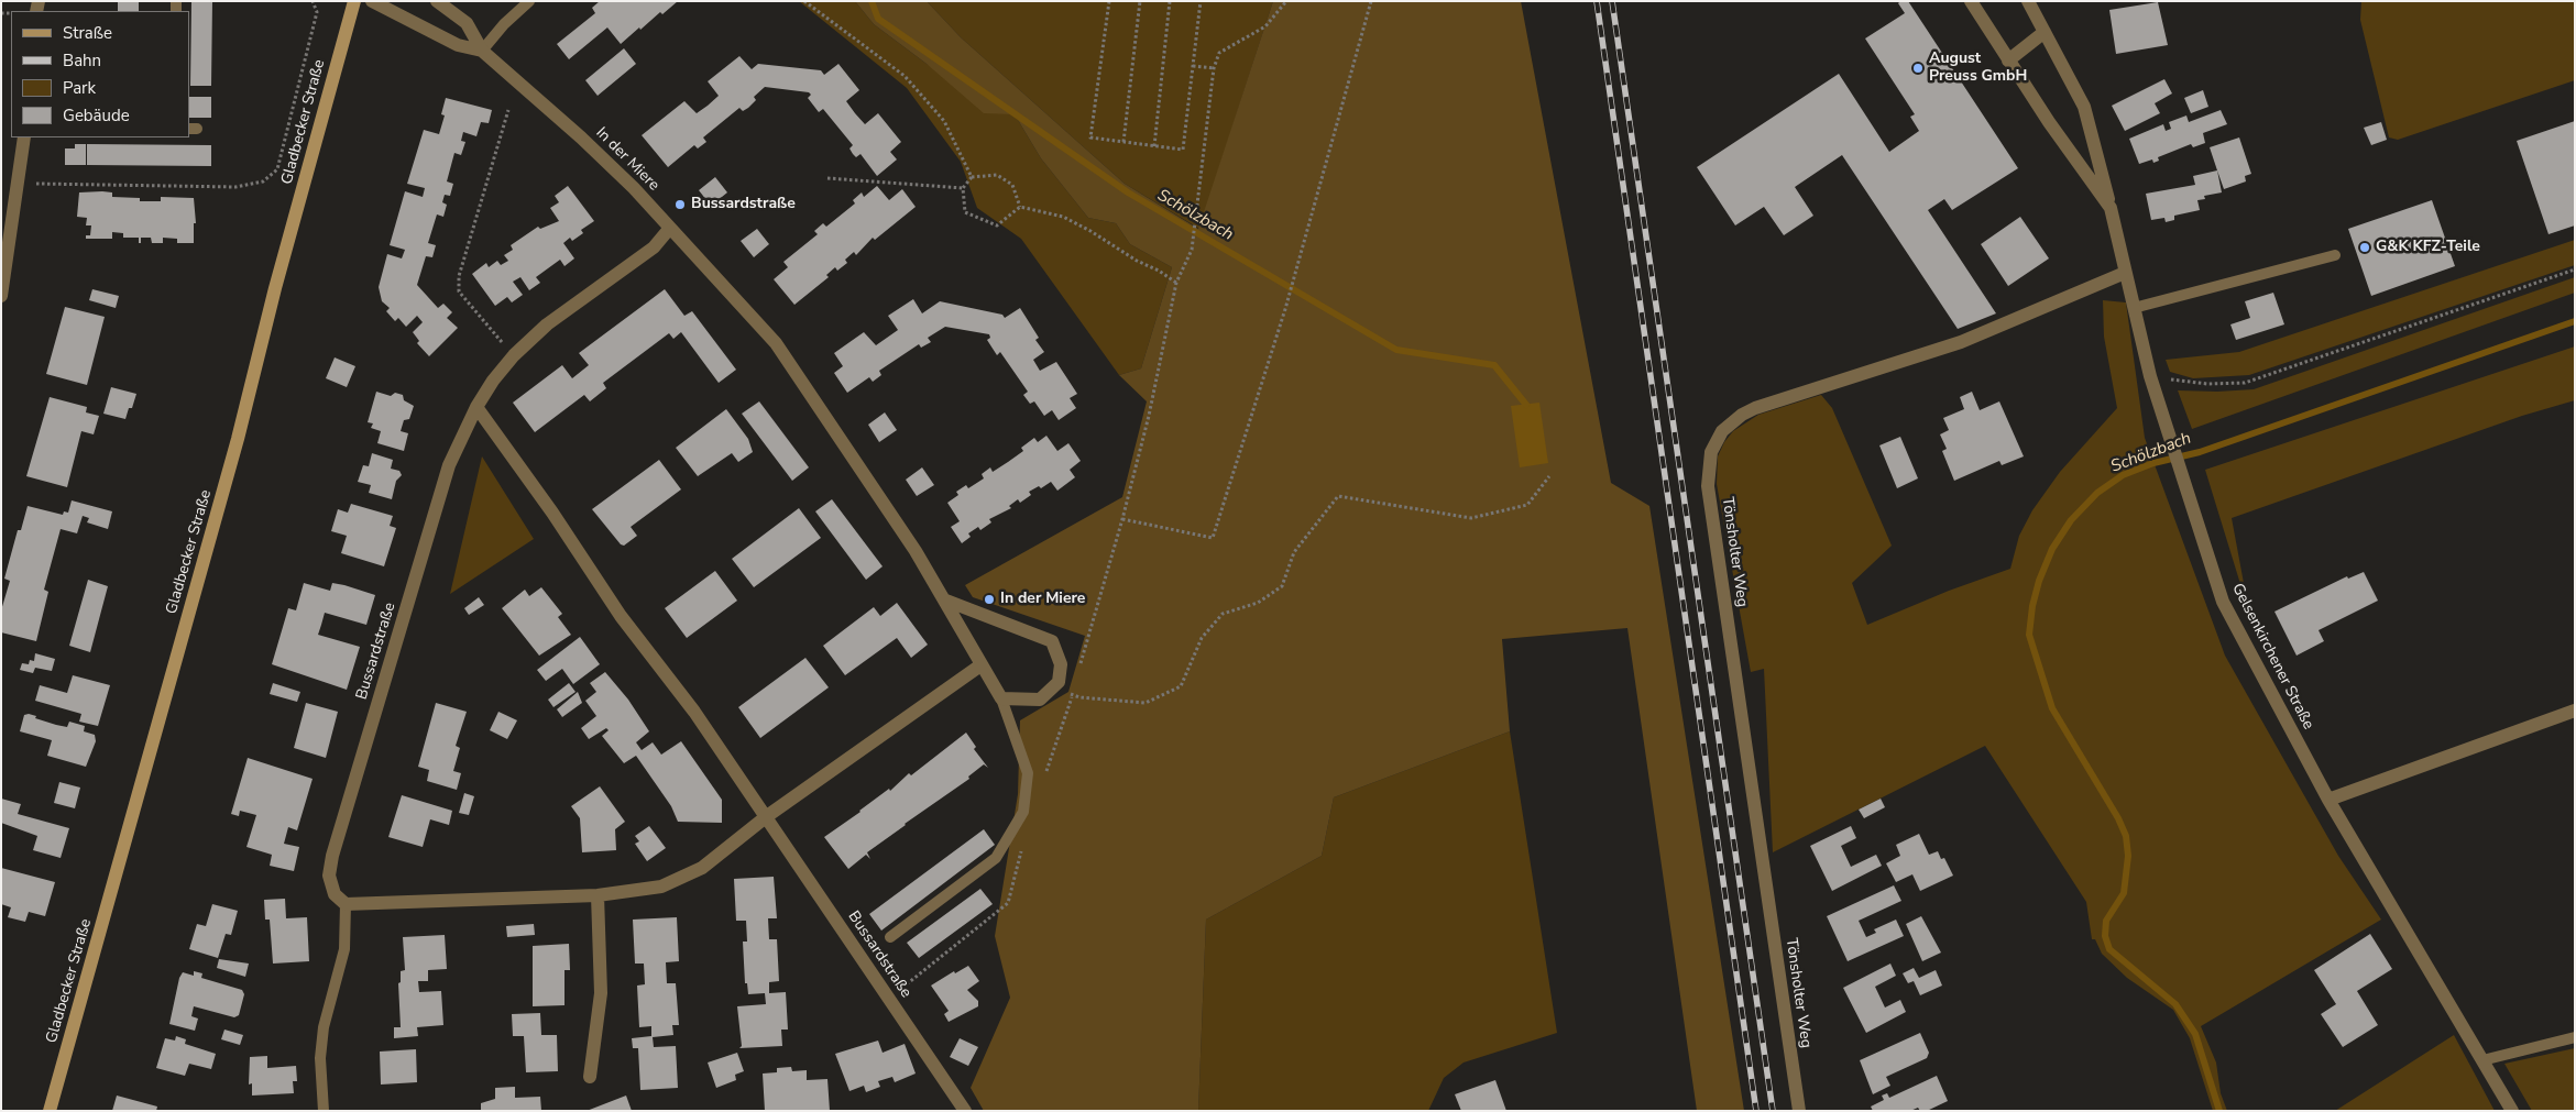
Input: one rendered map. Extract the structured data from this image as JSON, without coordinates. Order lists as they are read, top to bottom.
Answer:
{
  "streets": {
    "main road": ["Gladbecker Straße"],
    "street": [
      "In der Miere",
      "Tönsholter Weg",
      "Bussardstraße",
      "Gelsenkirchener Straße"
    ]
  },
  "crossings": [
    ["In der Miere", "Bussardstraße"],
    ["Tönsholter Weg", "Gelsenkirchener Straße"]
  ],
  "water": ["Schölzbach"],
  "places": [
    "August Preuss GmbH",
    "Bussardstraße",
    "G&K KFZ-Teile",
    "In der Miere"
  ],
  "legend": [
    "Straße",
    "Bahn",
    "Park",
    "Gebäude"
  ]
}
